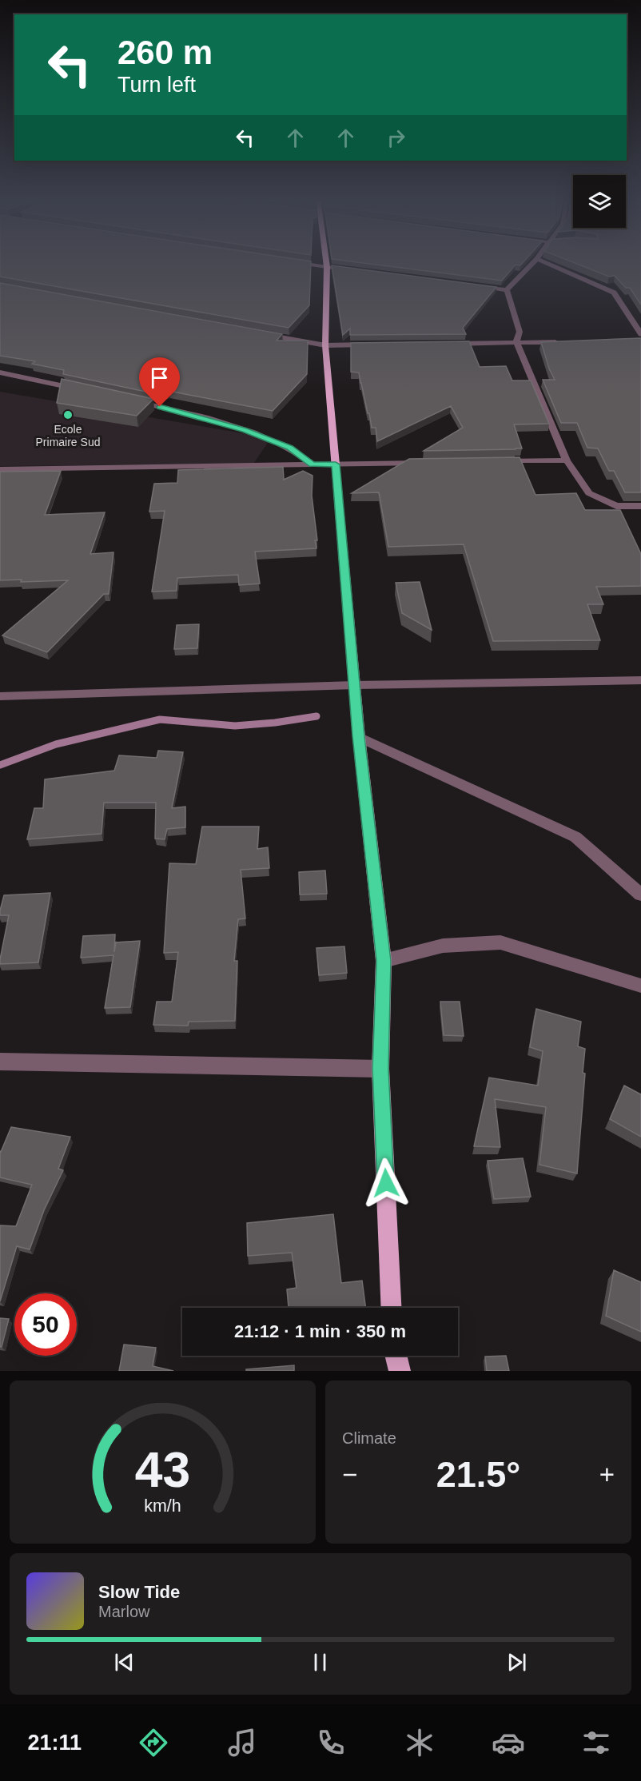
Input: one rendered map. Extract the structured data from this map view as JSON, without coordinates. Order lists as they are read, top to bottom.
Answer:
{
  "places": ["Ecole Primaire Sud"],
  "page": {
    "turn": ["260 m", "Turn left"],
    "limit": "50",
    "trip": "21:12 · 1 min · 350 m",
    "tile": "Climate",
    "heat": ["−", "21.5°", "+"],
    "song": ["Slow Tide", "Marlow"],
    "tabs": "21:11",
    "gauge": ["43", "km/h"]
  }
}
